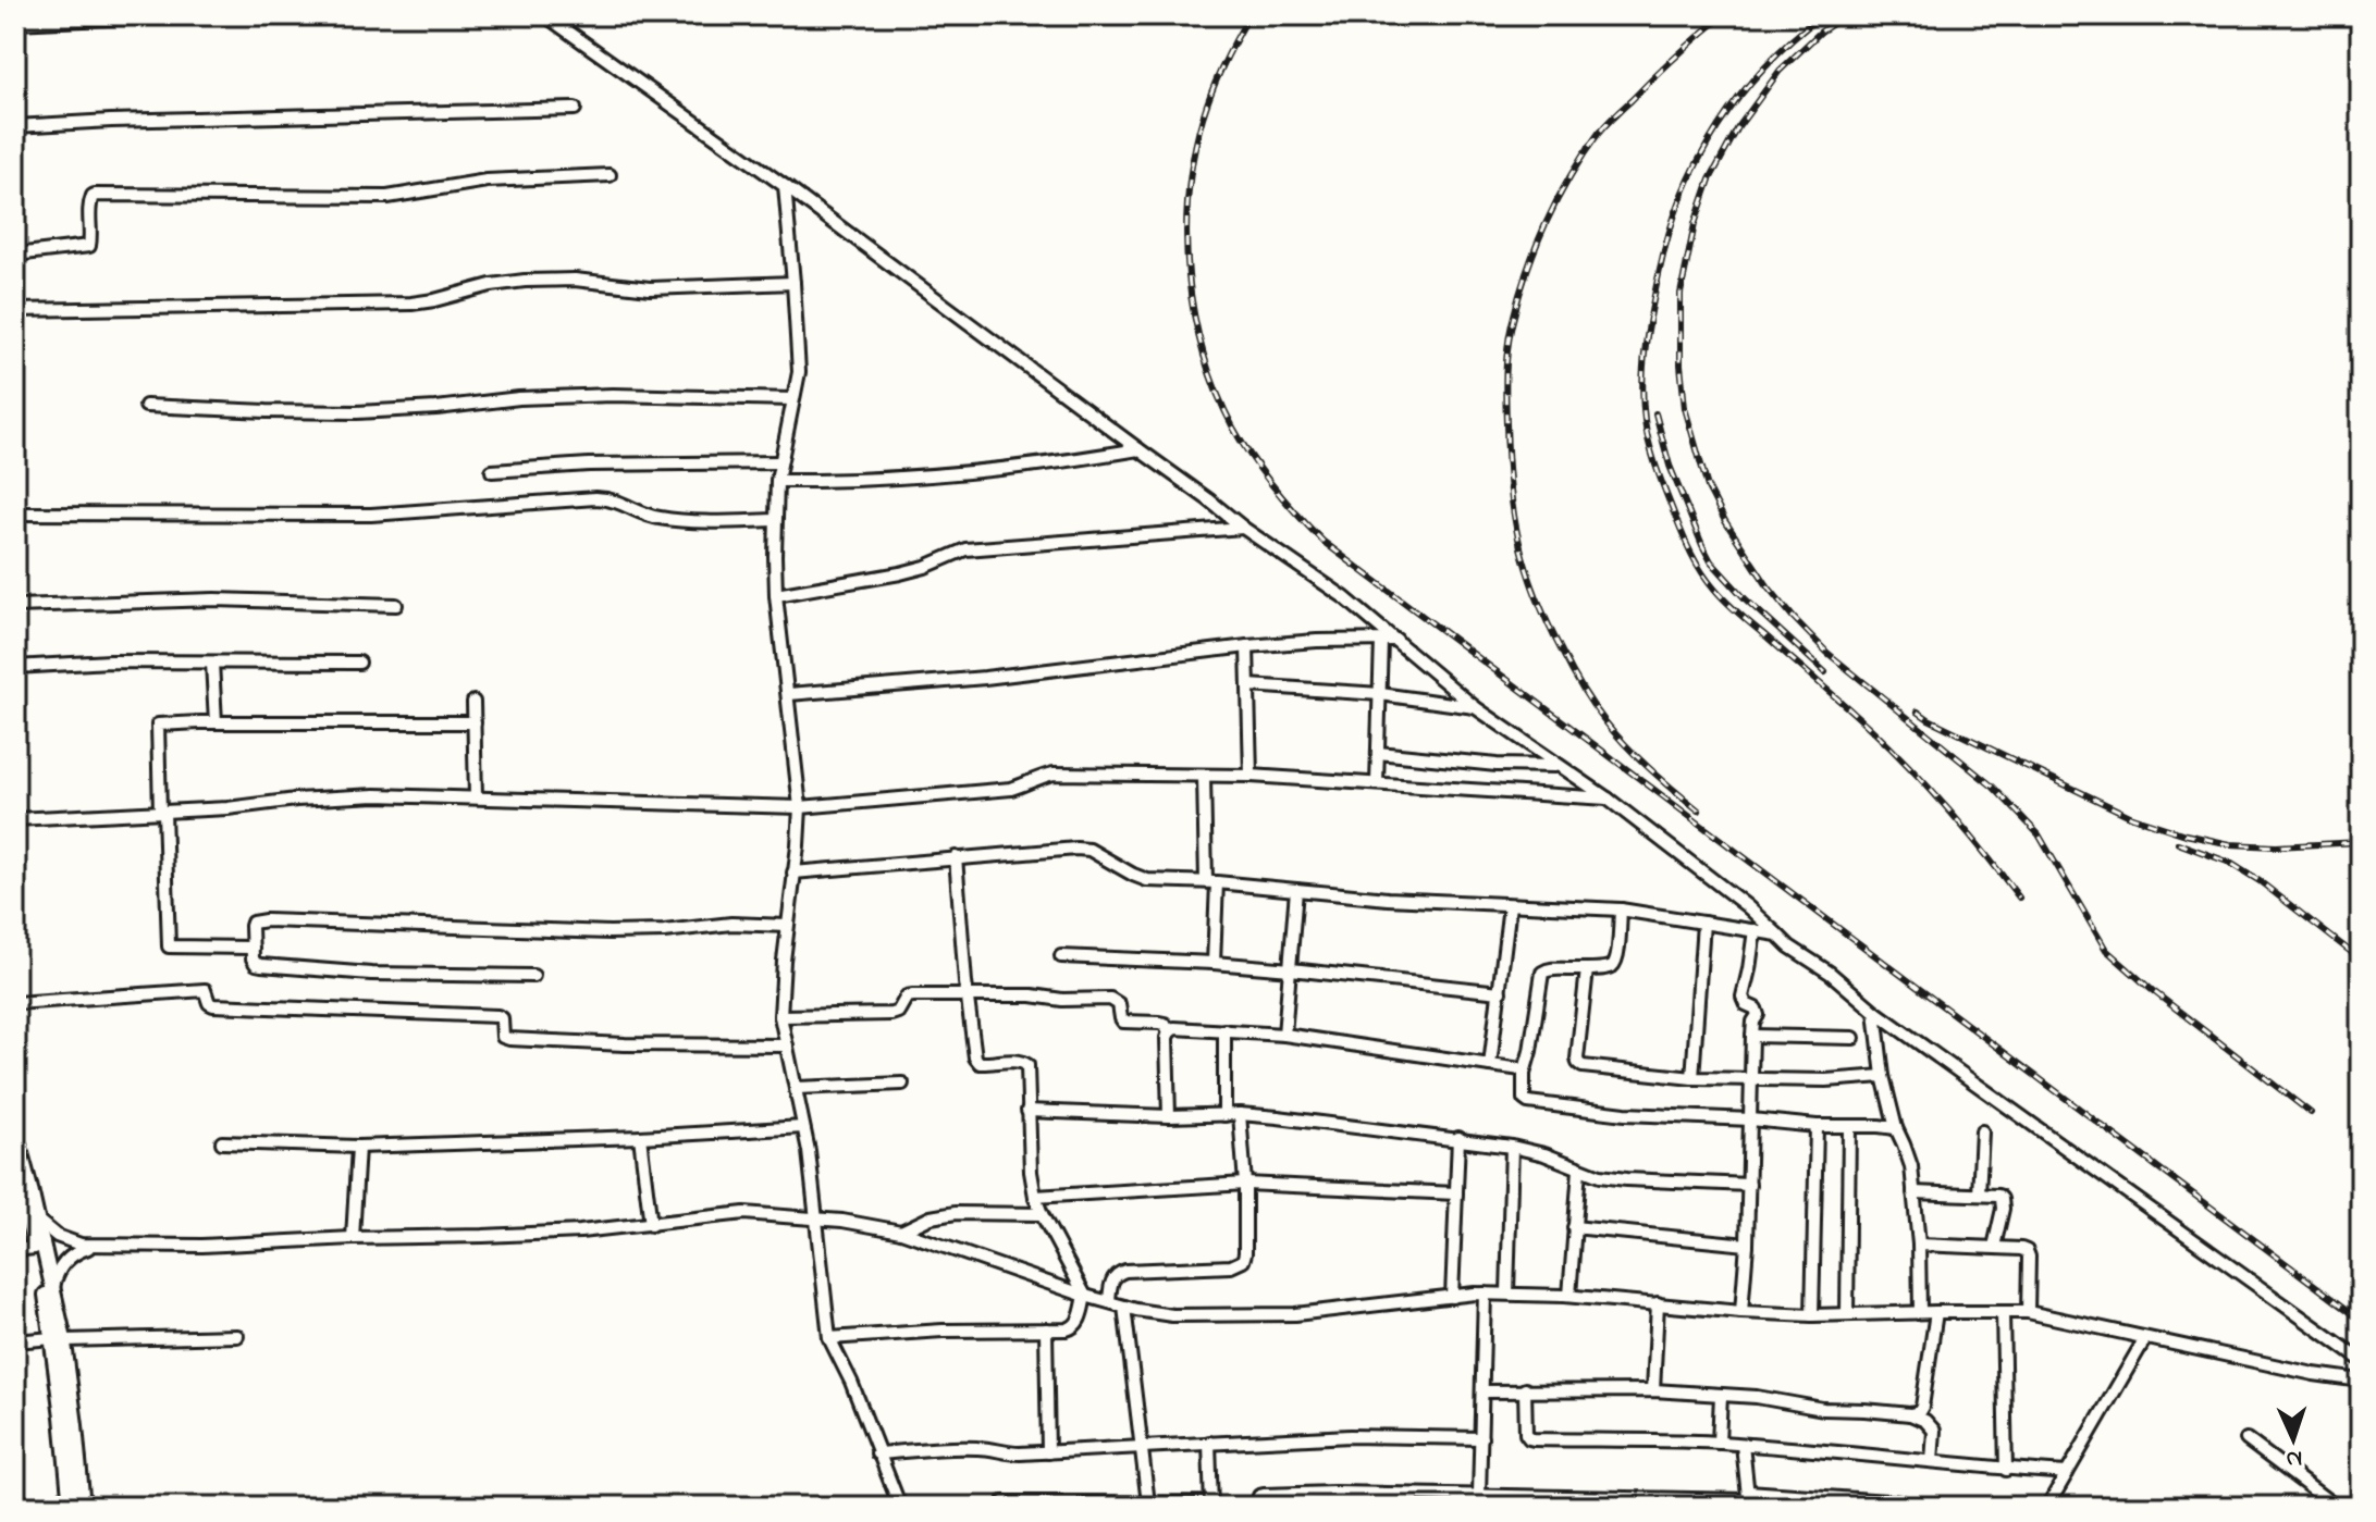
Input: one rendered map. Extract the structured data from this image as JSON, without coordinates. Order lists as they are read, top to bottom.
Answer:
{
  "north": "bottom"
}
